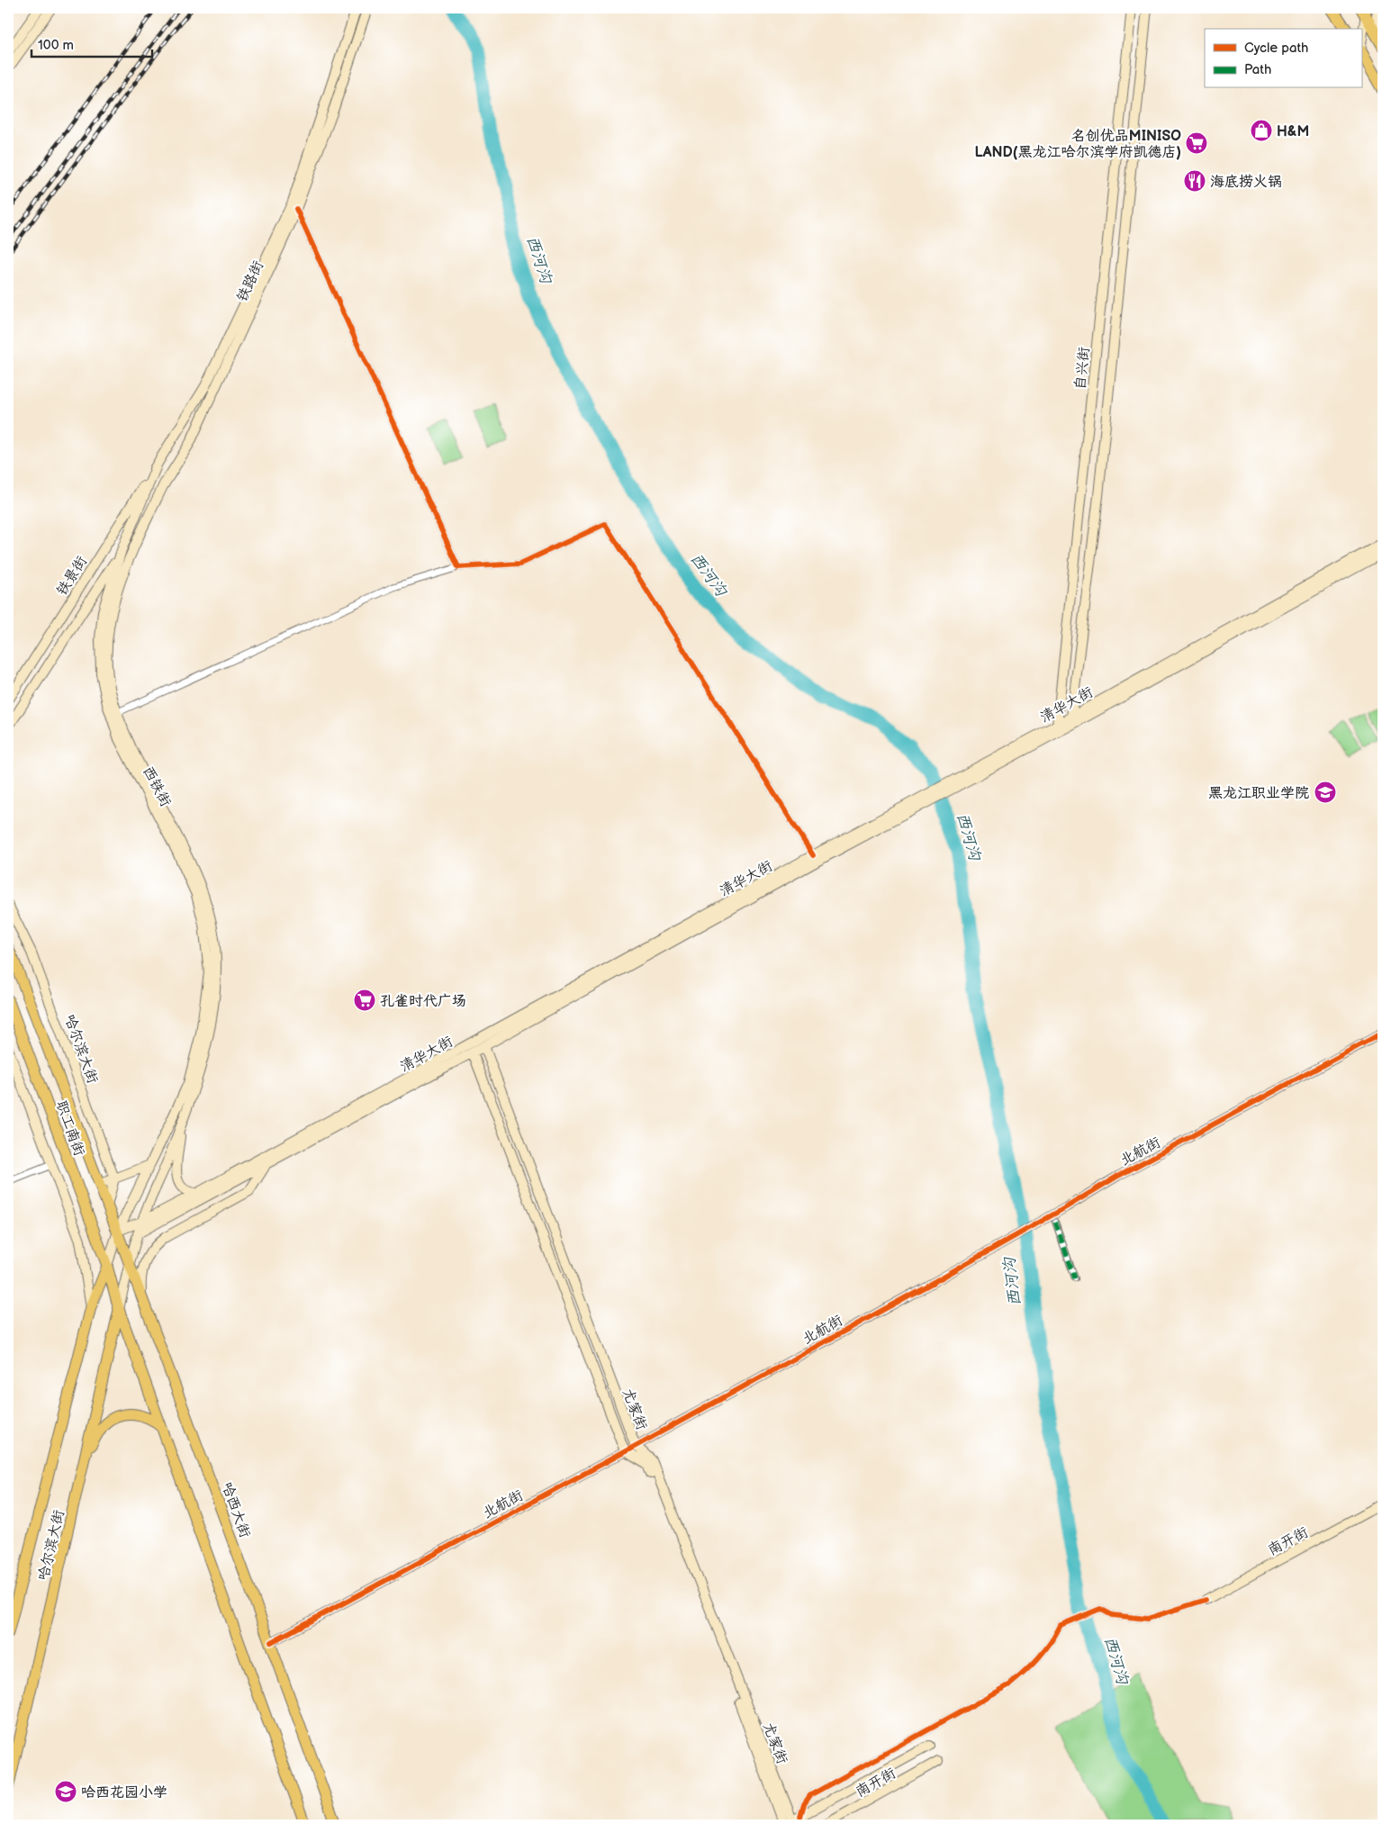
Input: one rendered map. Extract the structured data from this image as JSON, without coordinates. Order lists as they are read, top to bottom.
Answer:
{
  "streets": {
    "main road": [
      "铁路街",
      "自兴街",
      "铁景街",
      "清华大街",
      "西铁街",
      "哈尔滨大街",
      "职工南街",
      "尤家街",
      "哈西大街",
      "南开街"
    ],
    "street": ["北航街"]
  },
  "crossings": [
    ["铁路街", "铁景街"],
    ["铁路街", "西铁街"],
    ["自兴街", "清华大街"],
    ["铁景街", "西铁街"],
    ["清华大街", "西铁街"],
    ["清华大街", "尤家街"],
    ["清华大街", "哈西大街"],
    ["西铁街", "哈尔滨大街"],
    ["西铁街", "职工南街"],
    ["西铁街", "哈西大街"],
    ["哈尔滨大街", "职工南街"],
    ["职工南街", "哈西大街"],
    ["北航街", "尤家街"],
    ["北航街", "哈西大街"],
    ["尤家街", "南开街"]
  ],
  "water": ["西河沟"],
  "places": {
    "shop": ["H&M"],
    "supermarket": ["名创优品MINISO LAND(黑龙江哈尔滨学府凯德店)", "孔雀时代广场"],
    "restaurant": ["海底捞火锅"],
    "school or university": ["黑龙江职业学院", "哈西花园小学"]
  },
  "legend": ["Cycle path", "Path"],
  "scale_bar": "100 m"
}
